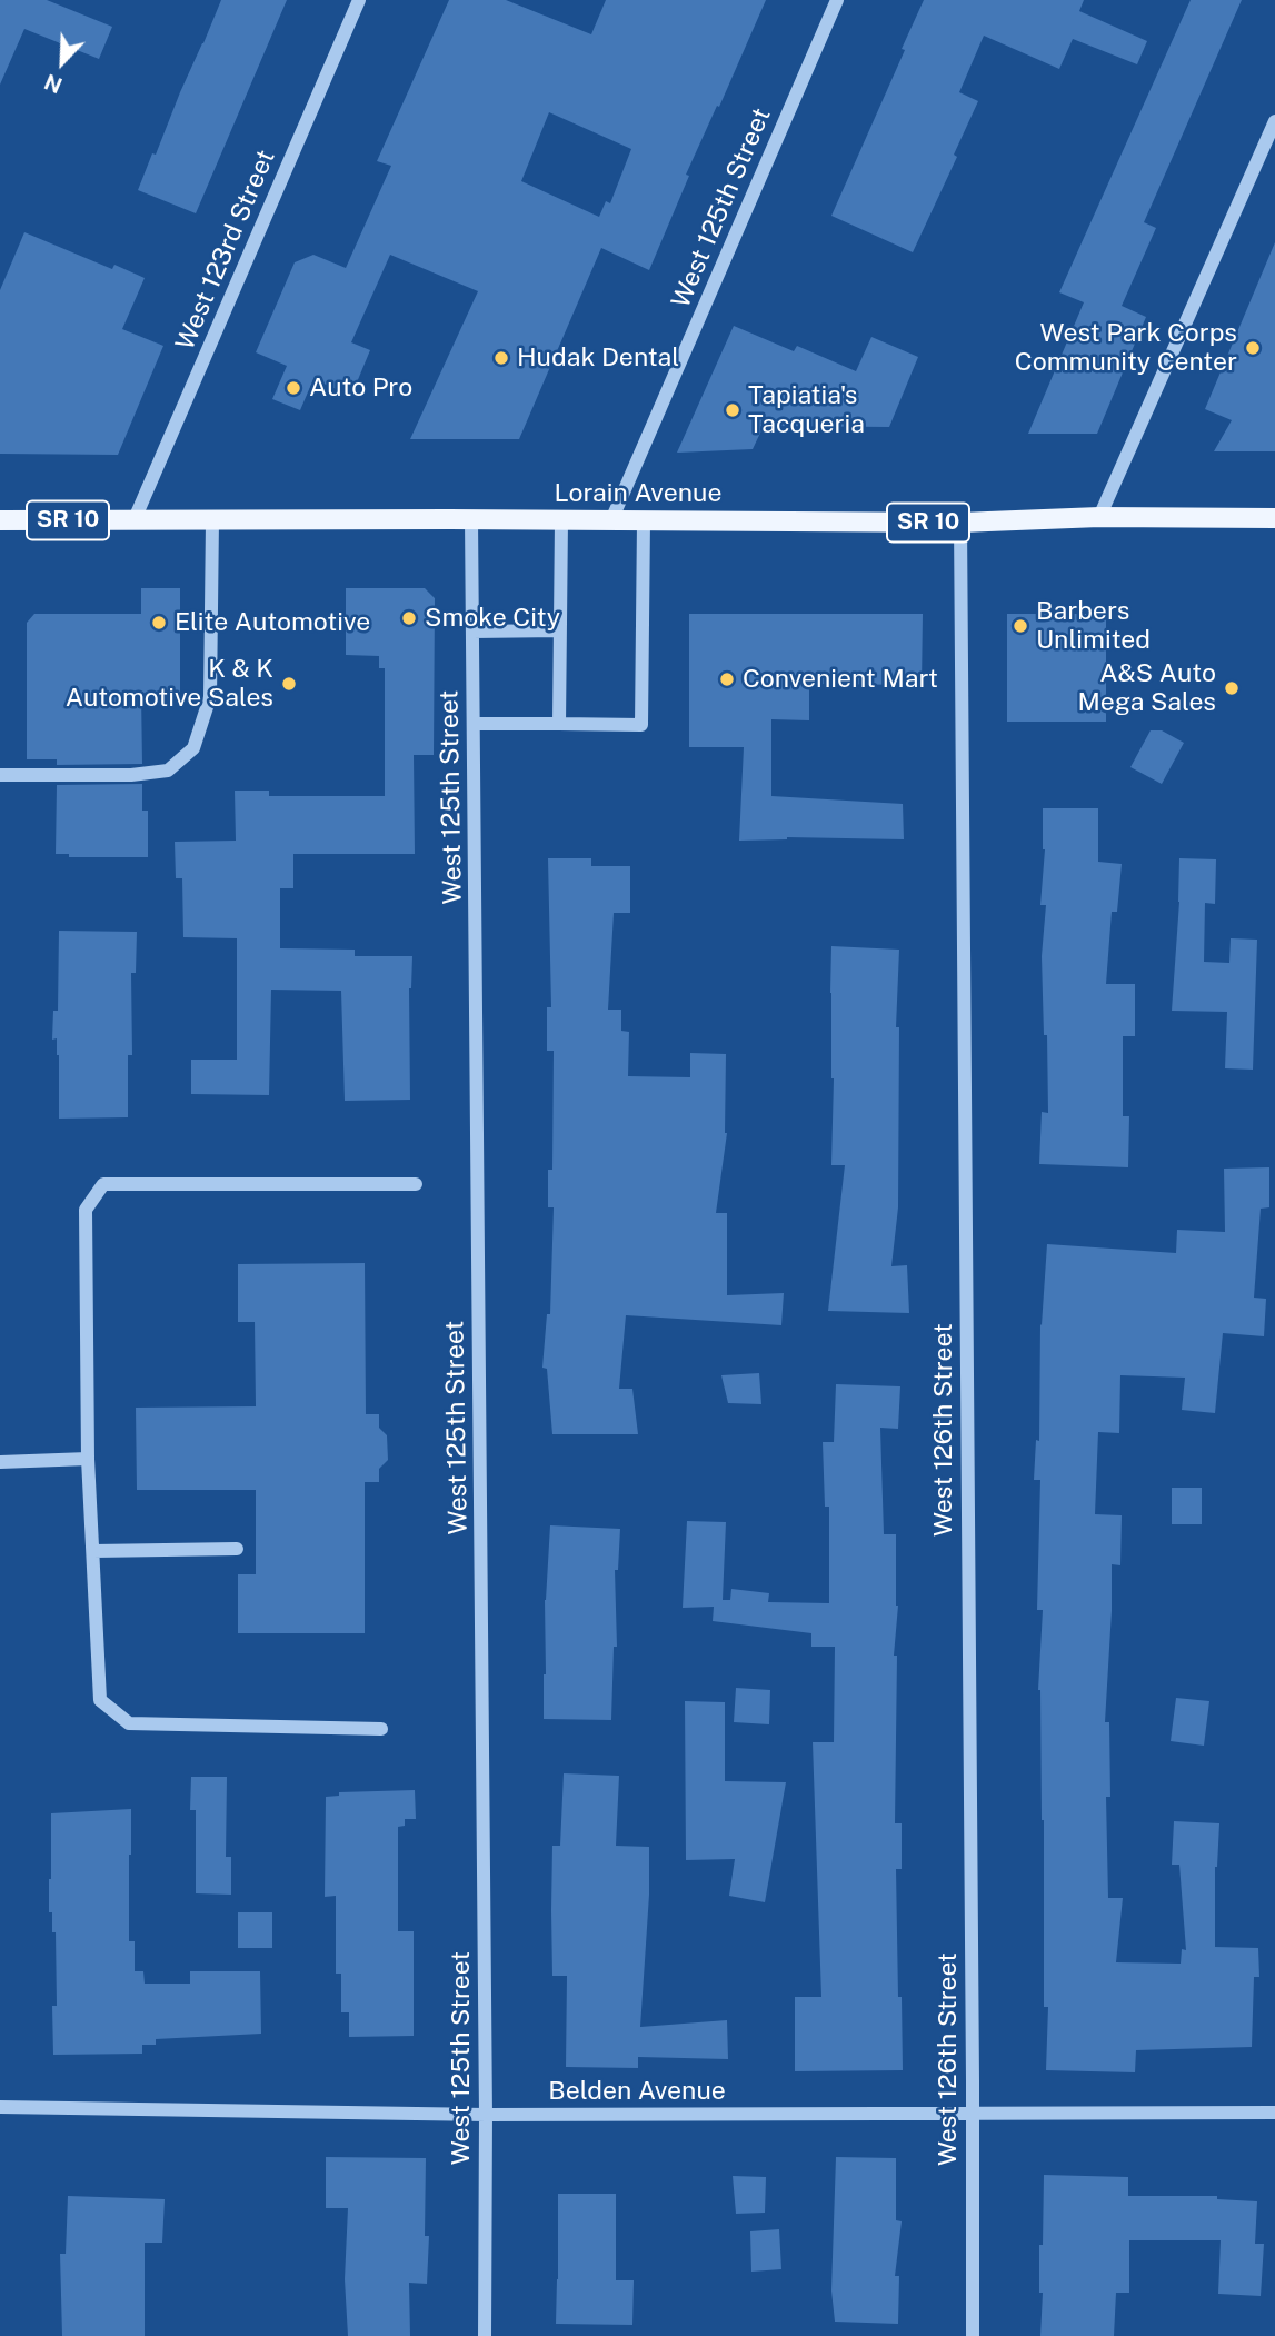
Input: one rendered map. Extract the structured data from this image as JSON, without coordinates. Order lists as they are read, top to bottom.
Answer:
{
  "streets": {
    "main road": ["Lorain Avenue", "SR 10"],
    "street": [
      "West 125th Street",
      "West 123rd Street",
      "West 126th Street",
      "Belden Avenue"
    ]
  },
  "crossings": [
    ["West 125th Street", "Lorain Avenue"],
    ["West 125th Street", "Belden Avenue"],
    ["West 123rd Street", "Lorain Avenue"],
    ["Lorain Avenue", "West 126th Street"],
    ["West 126th Street", "Belden Avenue"]
  ],
  "places": [
    "West Park Corps Community Center",
    "Hudak Dental",
    "Auto Pro",
    "Tapiatia's Tacqueria",
    "Smoke City",
    "Elite Automotive",
    "Barbers Unlimited",
    "Convenient Mart",
    "K & K Automotive Sales",
    "A&S Auto Mega Sales"
  ],
  "north": "bottom left"
}
